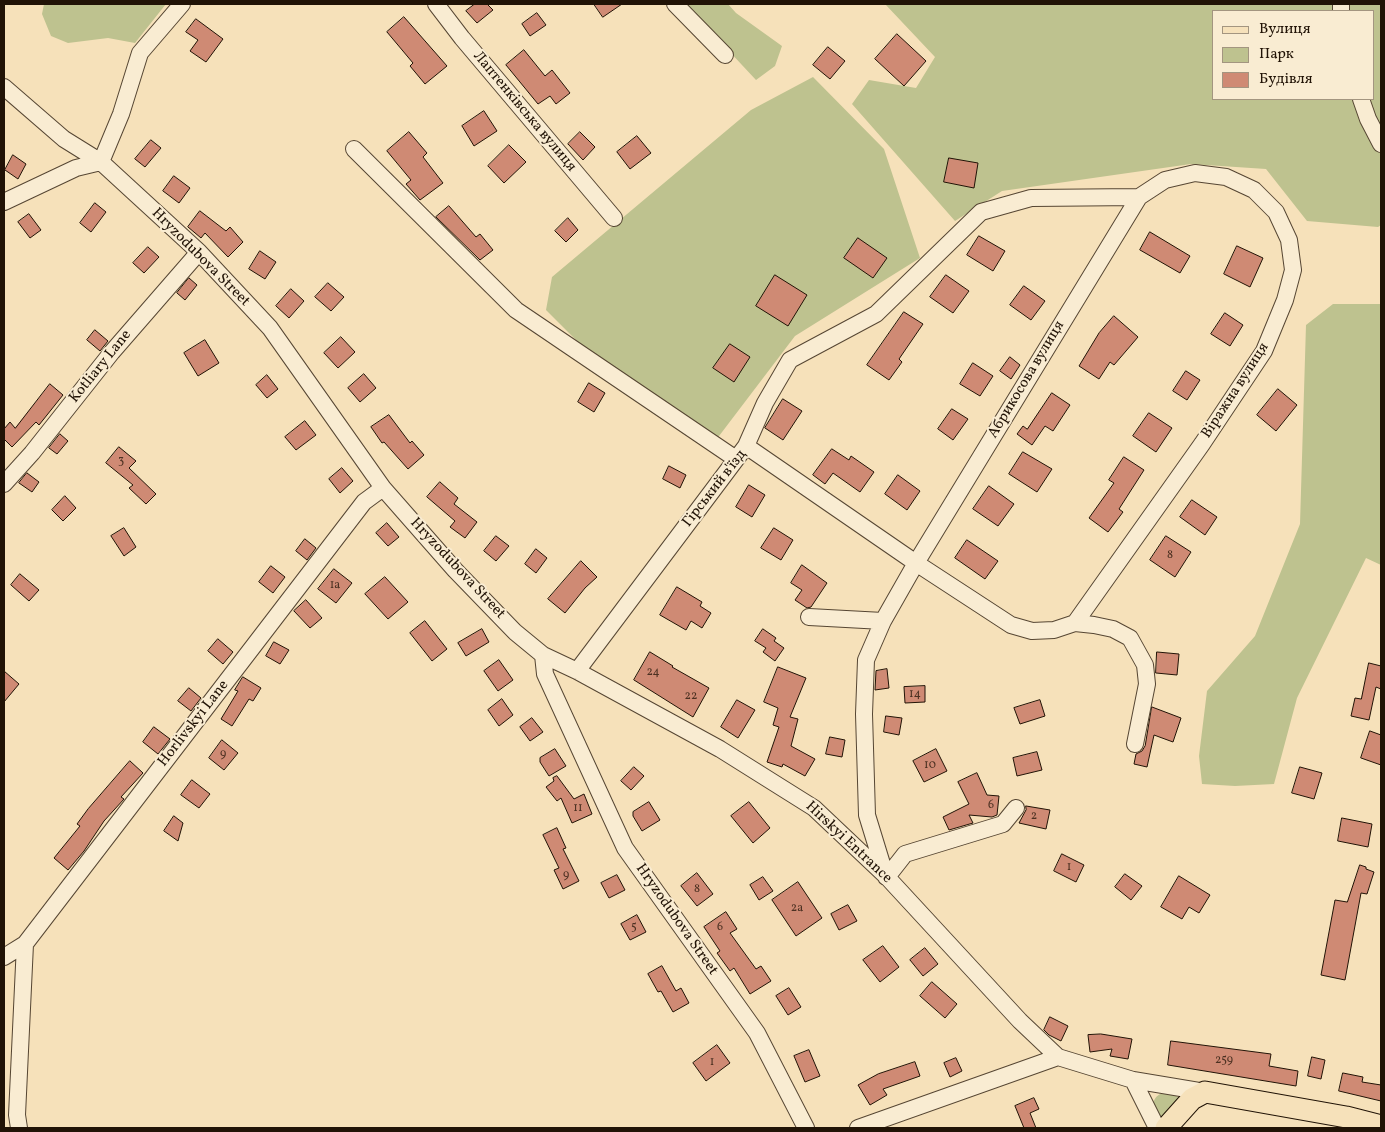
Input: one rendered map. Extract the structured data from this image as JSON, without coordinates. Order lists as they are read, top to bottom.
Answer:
{
  "streets": {
    "street": [
      "Лаптенківська вулиця",
      "Hryzodubova Street",
      "Kotliary Lane",
      "Абрикосова вулиця",
      "Віражна вулиця",
      "Гірський в'їзд",
      "Horlivskyi Lane",
      "Hirskyi Entrance"
    ]
  },
  "crossings": [
    ["Hryzodubova Street", "Kotliary Lane"],
    ["Hryzodubova Street", "Horlivskyi Lane"],
    ["Hryzodubova Street", "Hirskyi Entrance"],
    ["Абрикосова вулиця", "Віражна вулиця"],
    ["Абрикосова вулиця", "Гірський в'їзд"],
    ["Віражна вулиця", "Гірський в'їзд"],
    ["Гірський в'їзд", "Hirskyi Entrance"]
  ],
  "house_numbers": [
    "3",
    "8",
    "1а",
    "24",
    "14",
    "22",
    "9",
    "10",
    "6",
    "11",
    "2",
    "1",
    "9",
    "8",
    "2а",
    "5",
    "6",
    "259",
    "1"
  ],
  "legend": ["Вулиця", "Парк", "Будівля"]
}
